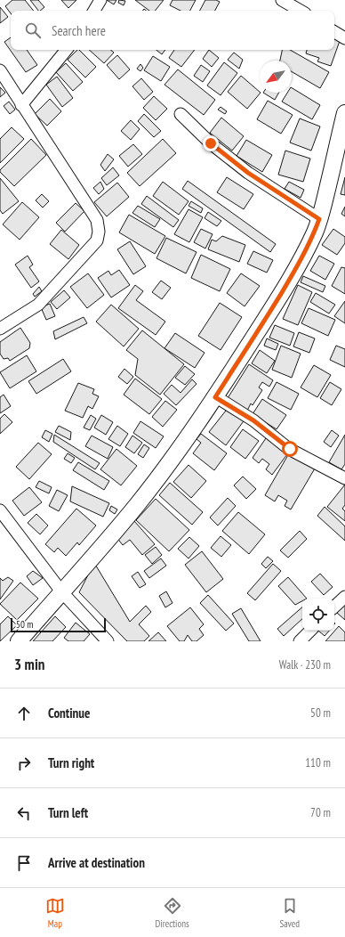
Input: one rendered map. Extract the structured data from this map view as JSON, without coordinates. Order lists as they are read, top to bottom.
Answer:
{
  "scale_bar": "50 m",
  "north": "bottom left",
  "page": {
    "search": "Search here",
    "scale": "50 m",
    "heading": ["3 min", "Walk · 230 m"],
    "list": [
      ["Continue", "50 m"],
      ["Turn right", "110 m"],
      ["Turn left", "70 m"],
      "Arrive at destination"
    ],
    "nav": ["Map", "Directions", "Saved"]
  }
}
